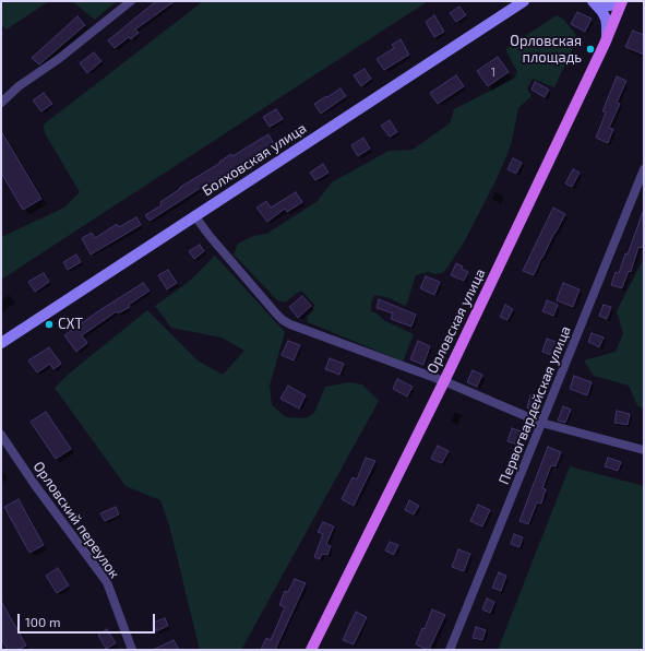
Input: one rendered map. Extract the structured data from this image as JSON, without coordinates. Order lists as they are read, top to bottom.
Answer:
{
  "streets": {
    "main road": ["Болховская улица", "Орловская улица"],
    "street": ["Первогвардейская улица", "Орловский переулок"]
  },
  "places": ["Орловская площадь", "СХТ"],
  "house_numbers": ["1"],
  "scale_bar": "100 m"
}
